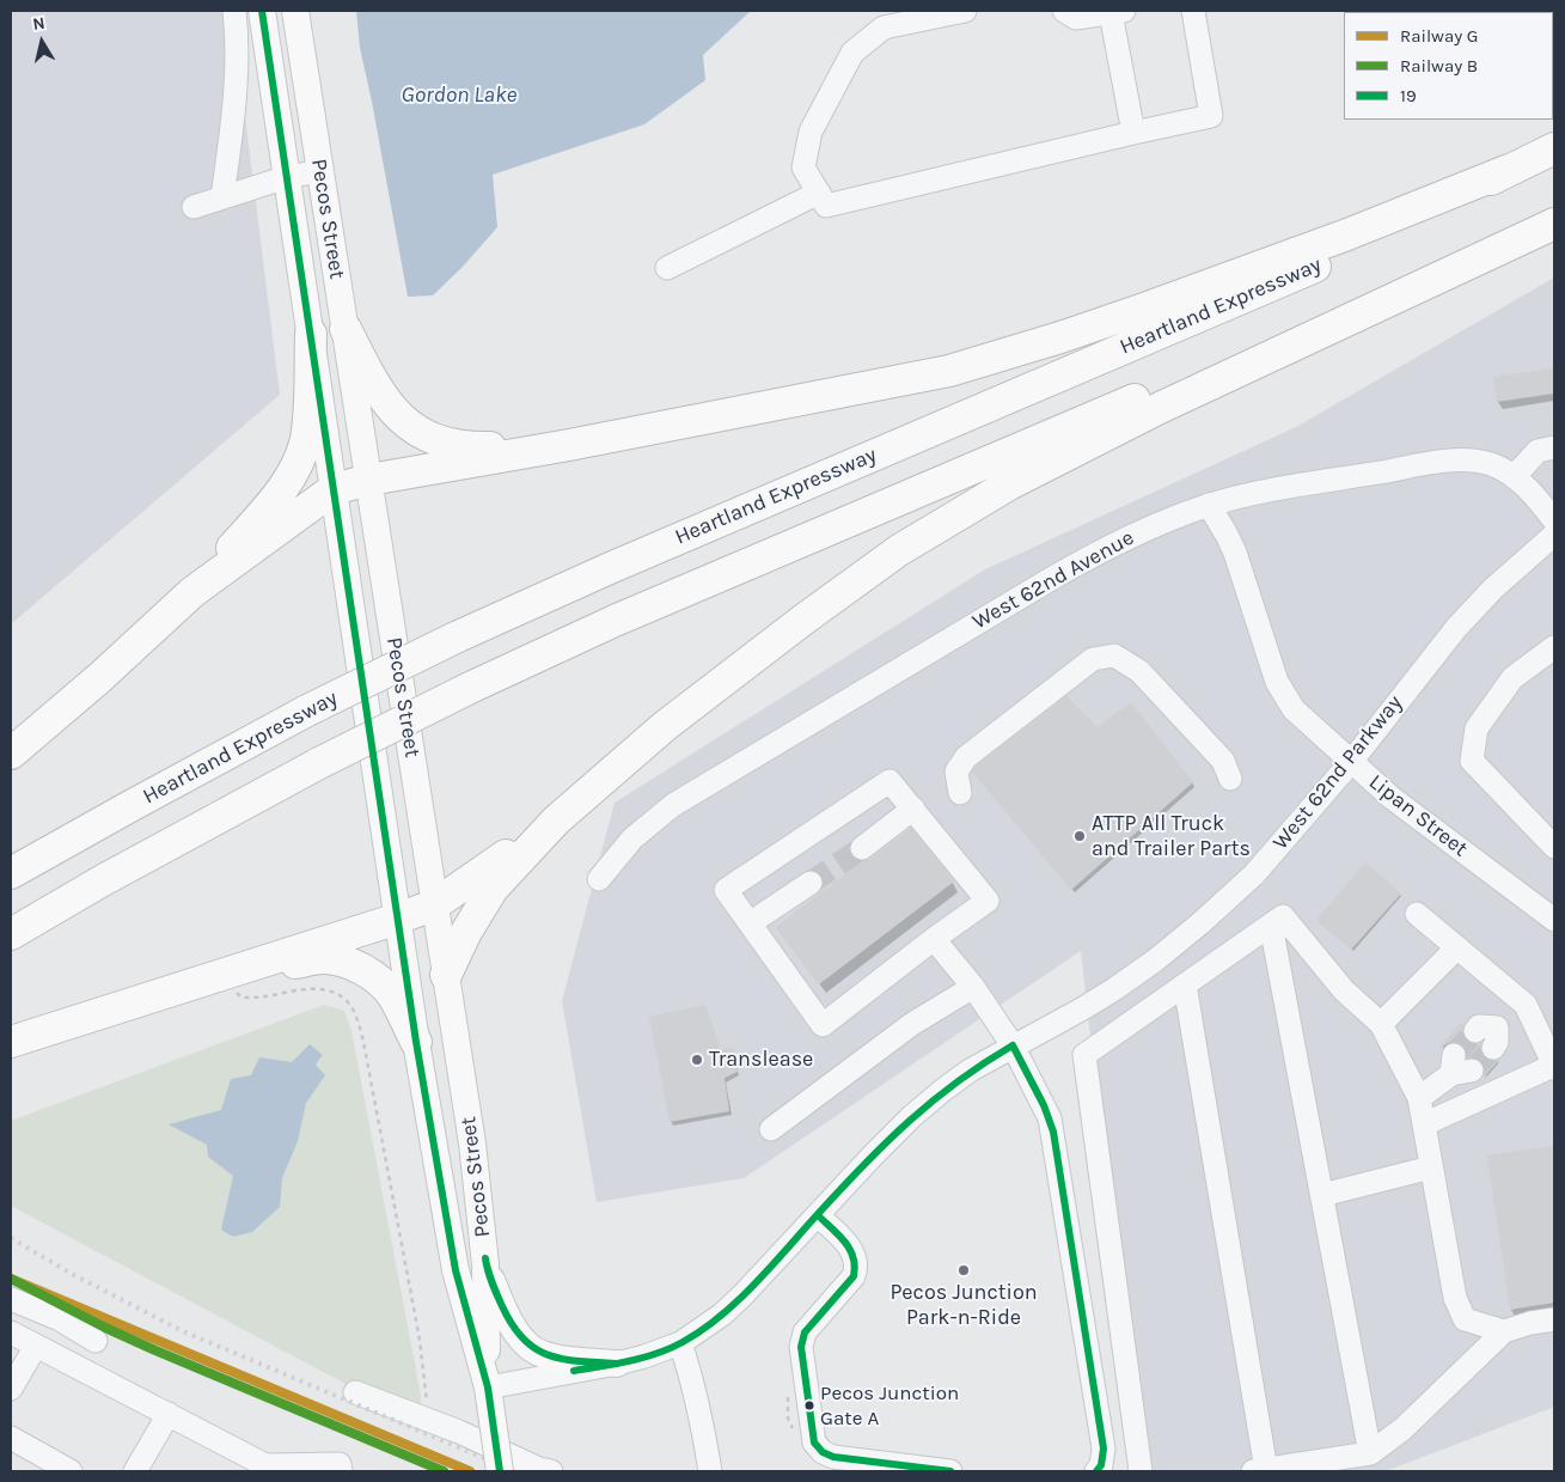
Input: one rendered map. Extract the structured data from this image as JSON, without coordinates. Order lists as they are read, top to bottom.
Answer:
{
  "streets": {
    "highway": ["Heartland Expressway"],
    "main road": ["Pecos Street"],
    "street": ["West 62nd Avenue", "West 62nd Parkway", "Lipan Street"]
  },
  "crossings": [
    ["Pecos Street", "West 62nd Parkway"],
    ["West 62nd Avenue", "Lipan Street"],
    ["West 62nd Parkway", "Lipan Street"]
  ],
  "water": ["Gordon Lake"],
  "places": [
    "ATTP All Truck and Trailer Parts",
    "Translease",
    "Pecos Junction Park-n-Ride",
    "Pecos Junction Gate A"
  ],
  "lines": ["transit line 19", "rail line G", "rail line B"],
  "legend": ["Railway G", "Railway B", "19"],
  "north": "top"
}
